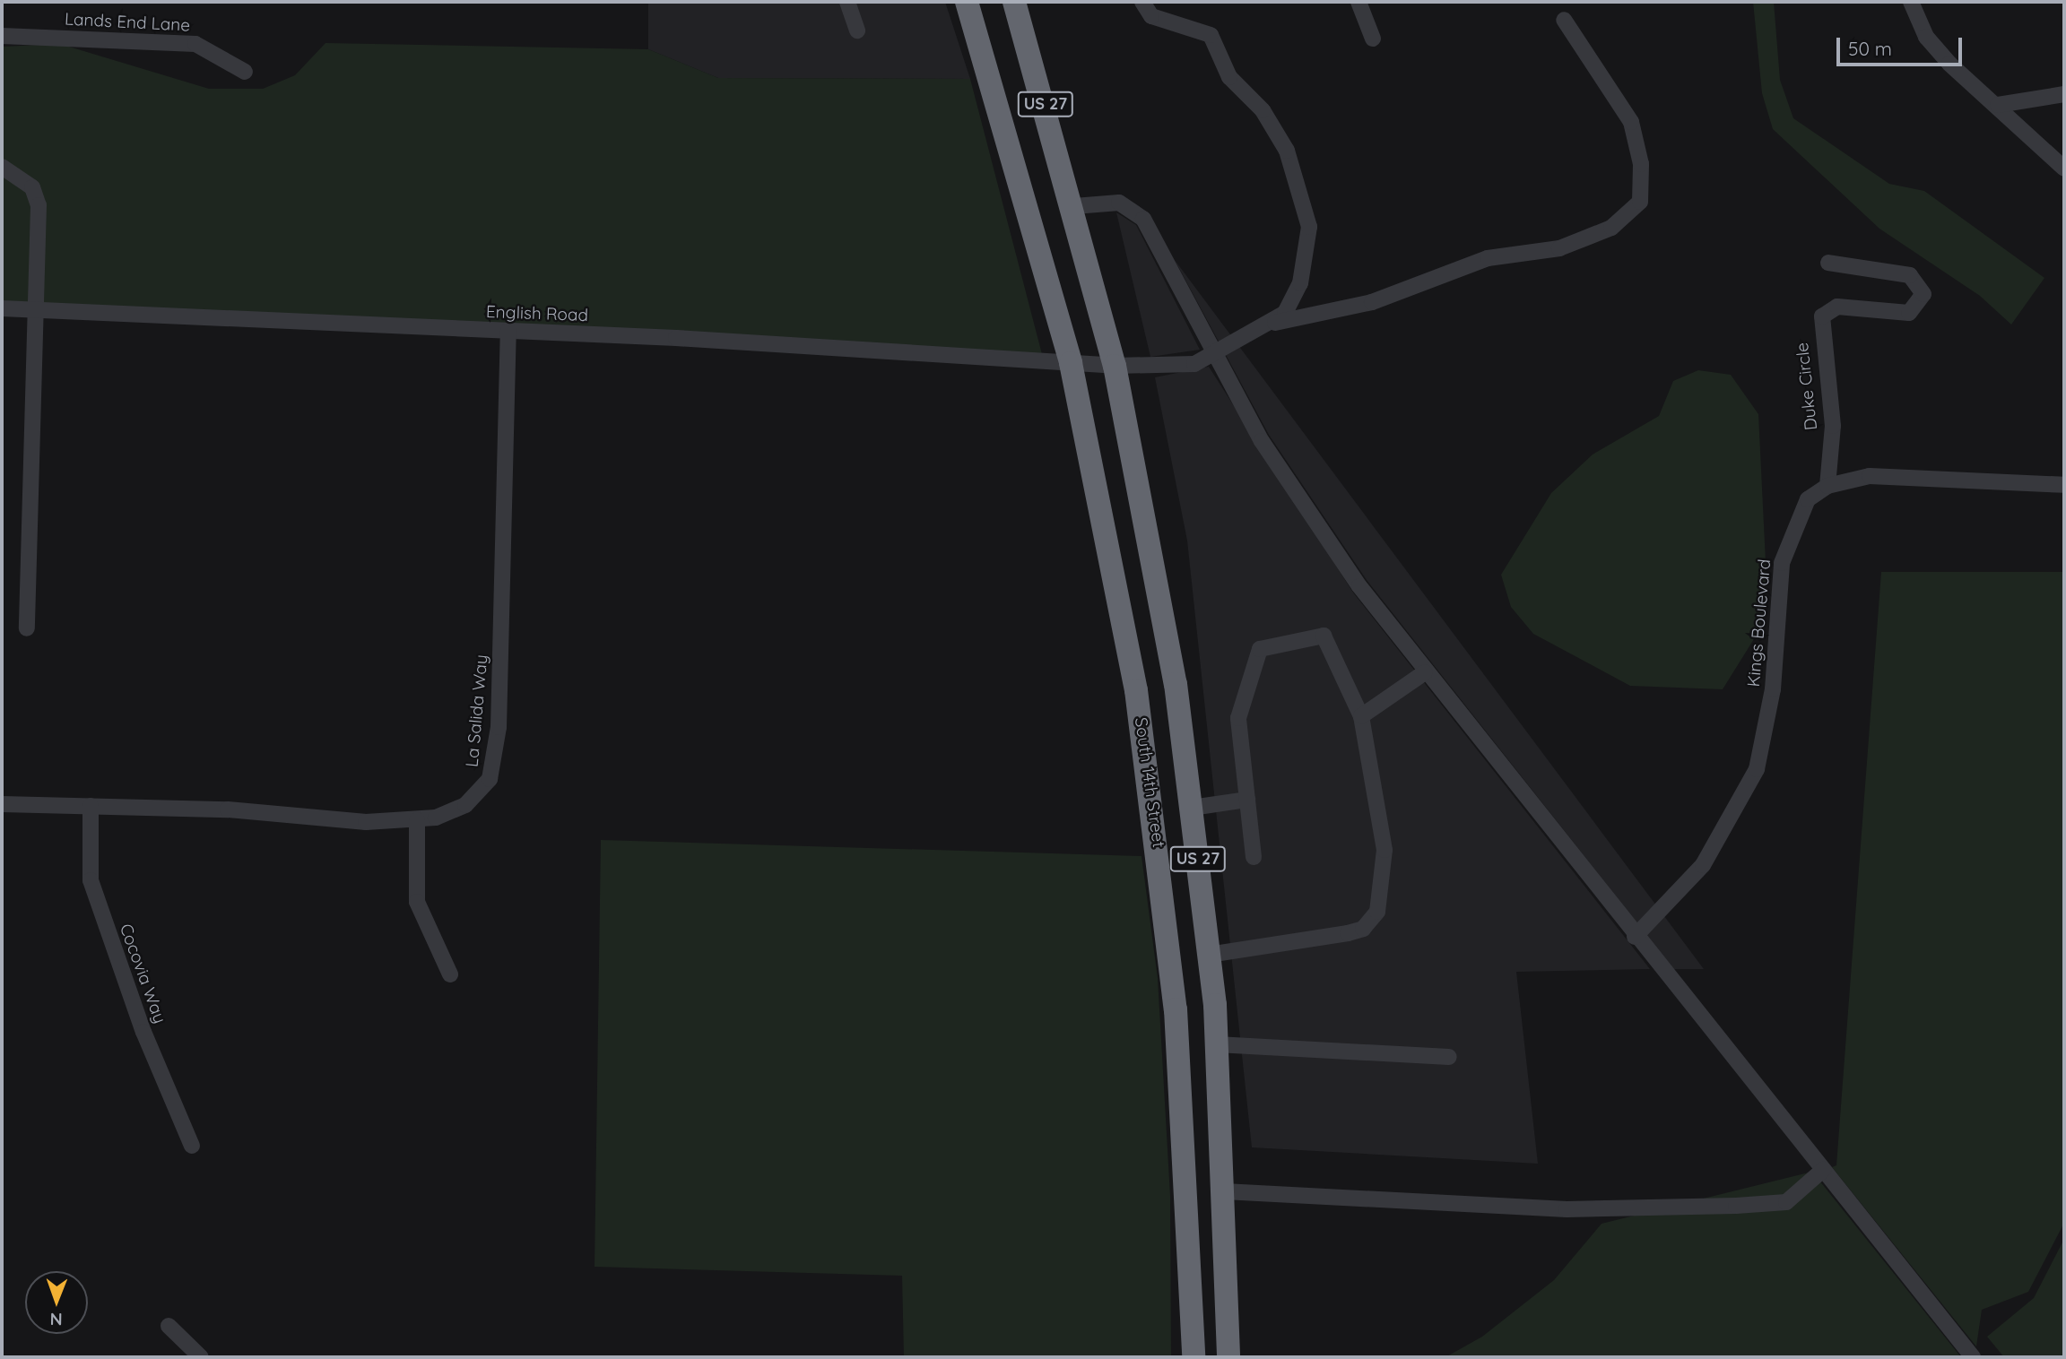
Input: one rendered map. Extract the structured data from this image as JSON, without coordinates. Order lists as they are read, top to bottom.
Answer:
{
  "streets": {
    "highway": ["US 27", "South 14th Street"],
    "street": [
      "Lands End Lane",
      "English Road",
      "Duke Circle",
      "Kings Boulevard",
      "La Salida Way",
      "Cocovia Way"
    ]
  },
  "crossings": [
    ["US 27", "English Road"],
    ["US 27", "South 14th Street"],
    ["English Road", "La Salida Way"],
    ["English Road", "South 14th Street"],
    ["Duke Circle", "Kings Boulevard"],
    ["La Salida Way", "Cocovia Way"]
  ],
  "scale_bar": "50 m",
  "north": "bottom"
}
